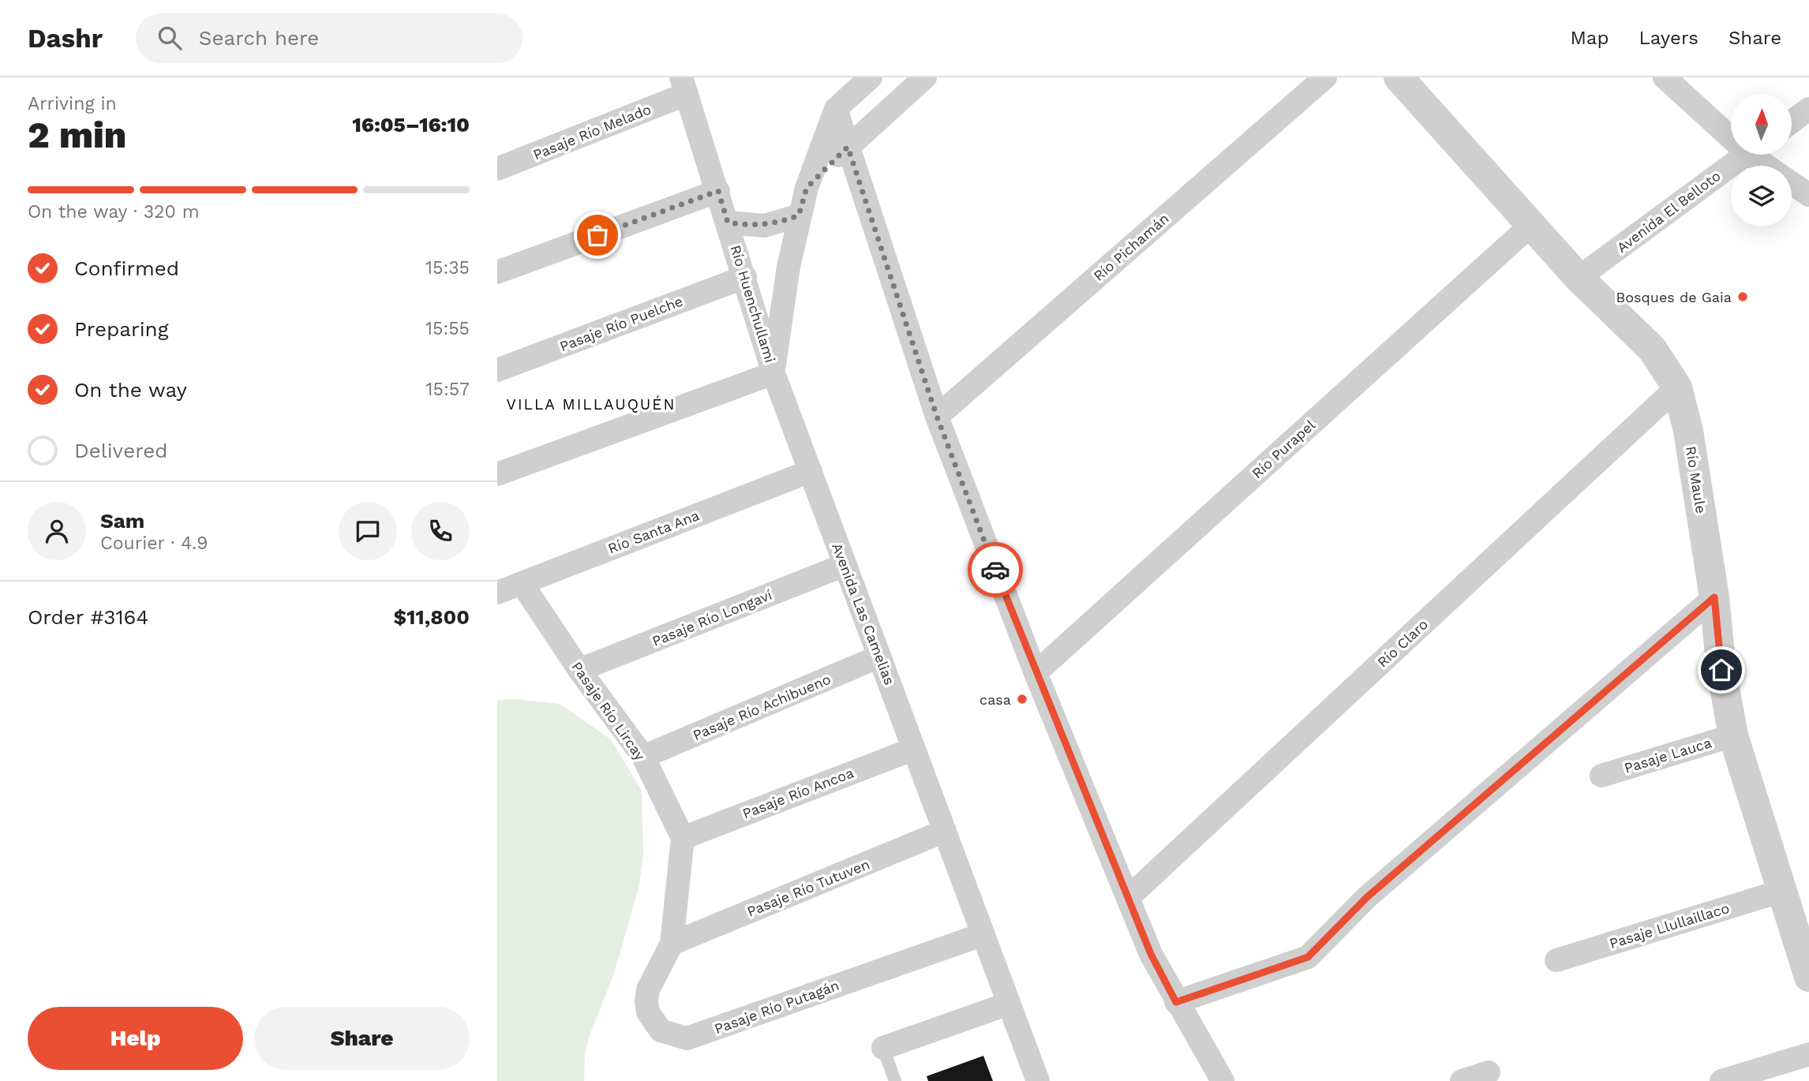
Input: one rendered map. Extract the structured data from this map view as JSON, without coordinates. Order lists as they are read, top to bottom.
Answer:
{
  "streets": {
    "street": [
      "Pasaje Río Melado",
      "Avenida El Belloto",
      "Río Pichamán",
      "Río Huenchullami",
      "Pasaje Río Puelche",
      "Río Purapel",
      "Río Maule",
      "Río Santa Ana",
      "Avenida Las Camelias",
      "Pasaje Río Longaví",
      "Río Claro",
      "Pasaje Río Achibueno",
      "Pasaje Río Lircay",
      "Pasaje Lauca",
      "Pasaje Río Ancoa",
      "Pasaje Río Tutuven",
      "Pasaje Llullaillaco",
      "Pasaje Río Putagán"
    ]
  },
  "crossings": [
    ["Pasaje Río Melado", "Río Huenchullami"],
    ["Avenida El Belloto", "Río Maule"],
    ["Río Huenchullami", "Pasaje Río Puelche"],
    ["Río Huenchullami", "Avenida Las Camelias"],
    ["Río Purapel", "Río Maule"],
    ["Río Maule", "Río Claro"],
    ["Río Maule", "Pasaje Lauca"],
    ["Río Maule", "Pasaje Llullaillaco"],
    ["Río Santa Ana", "Avenida Las Camelias"],
    ["Río Santa Ana", "Pasaje Río Lircay"],
    ["Avenida Las Camelias", "Pasaje Río Longaví"],
    ["Avenida Las Camelias", "Pasaje Río Achibueno"],
    ["Avenida Las Camelias", "Pasaje Río Ancoa"],
    ["Avenida Las Camelias", "Pasaje Río Tutuven"],
    ["Avenida Las Camelias", "Pasaje Río Putagán"],
    ["Pasaje Río Longaví", "Pasaje Río Lircay"],
    ["Pasaje Río Achibueno", "Pasaje Río Lircay"],
    ["Pasaje Río Lircay", "Pasaje Río Ancoa"],
    ["Pasaje Río Tutuven", "Pasaje Río Putagán"]
  ],
  "districts": ["VILLA MILLAUQUÉN"],
  "places": ["Bosques de Gaia", "casa"],
  "north": "top",
  "page": {
    "header": "Dashr",
    "search": "Search here",
    "nav": ["Map", "Layers", "Share"],
    "heading": ["2 min", "Arriving in", "16:05–16:10"],
    "panel": [
      "Sam",
      "Courier · 4.9",
      "Order #3164",
      "$11,800"
    ],
    "bar": "On the way · 320 m",
    "list": [
      ["Confirmed", "15:35"],
      ["Preparing", "15:55"],
      ["On the way", "15:57"],
      "Delivered"
    ],
    "buttons": ["Help", "Share"]
  }
}
